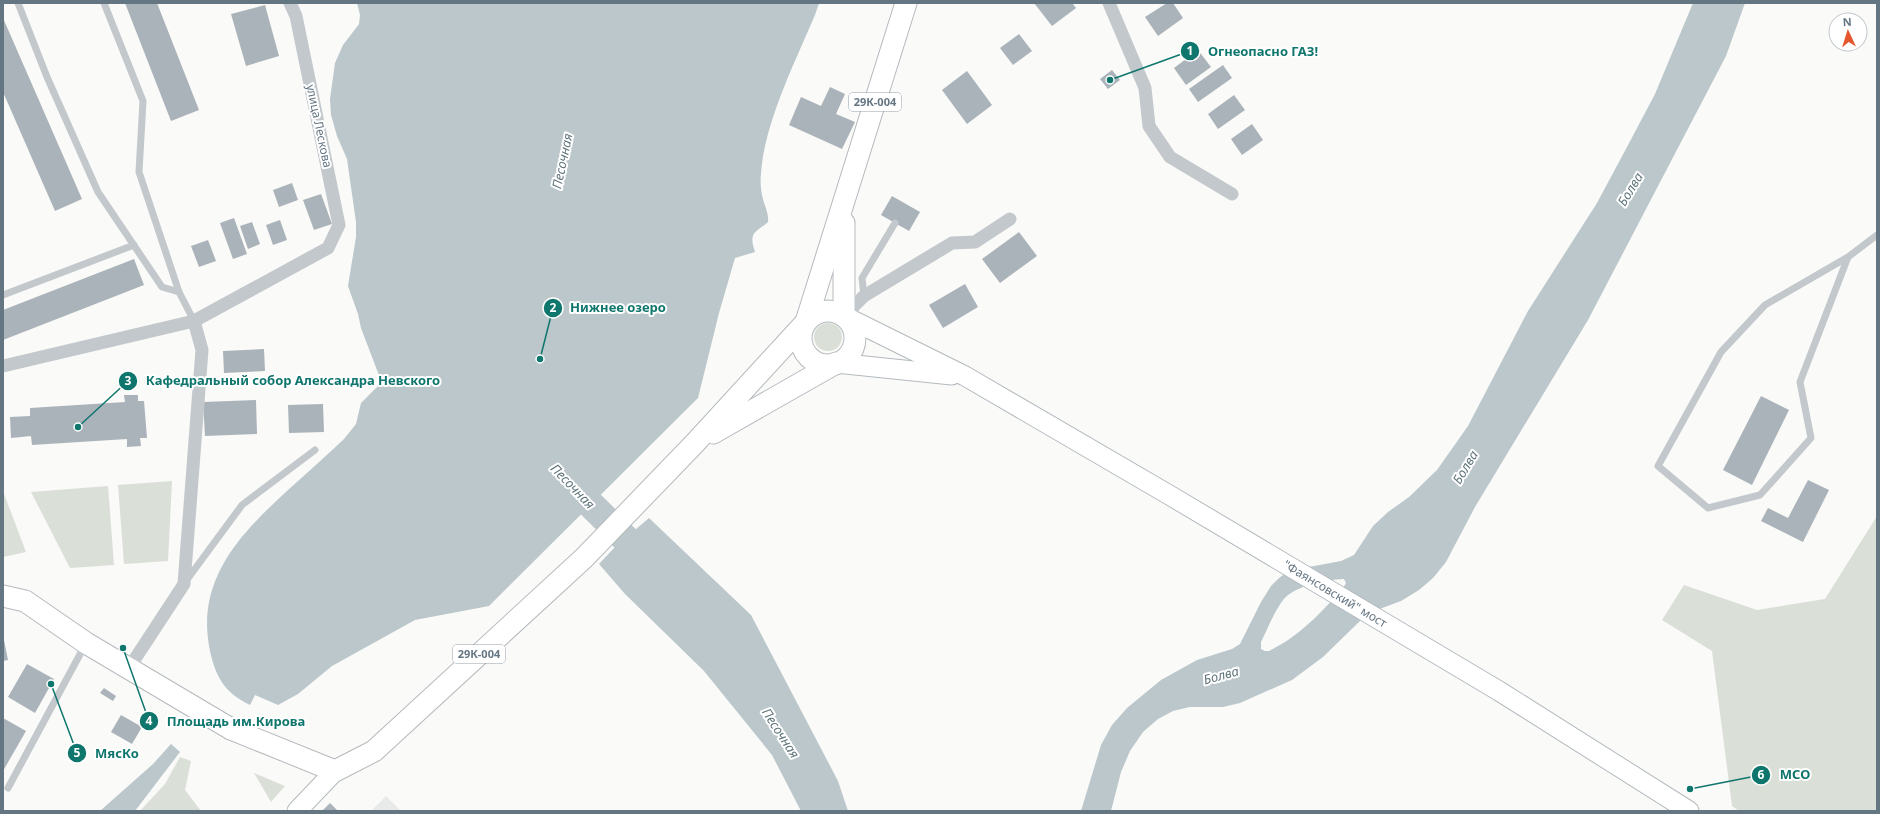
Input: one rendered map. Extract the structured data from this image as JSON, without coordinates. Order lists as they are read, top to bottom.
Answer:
{
  "streets": {
    "main road": ["29К-004", "\"Фаянсовский\" мост"],
    "street": ["улица Лескова"]
  },
  "crossings": [
    ["29К-004", "\"Фаянсовский\" мост"]
  ],
  "water": ["Песочная", "Болва"],
  "places": [
    "Огнеопасно ГАЗ!",
    "Нижнее озеро",
    "Кафедральный собор Александра Невского",
    "Площадь им.Кирова",
    "МясКо",
    "МСО"
  ],
  "north": "top"
}
